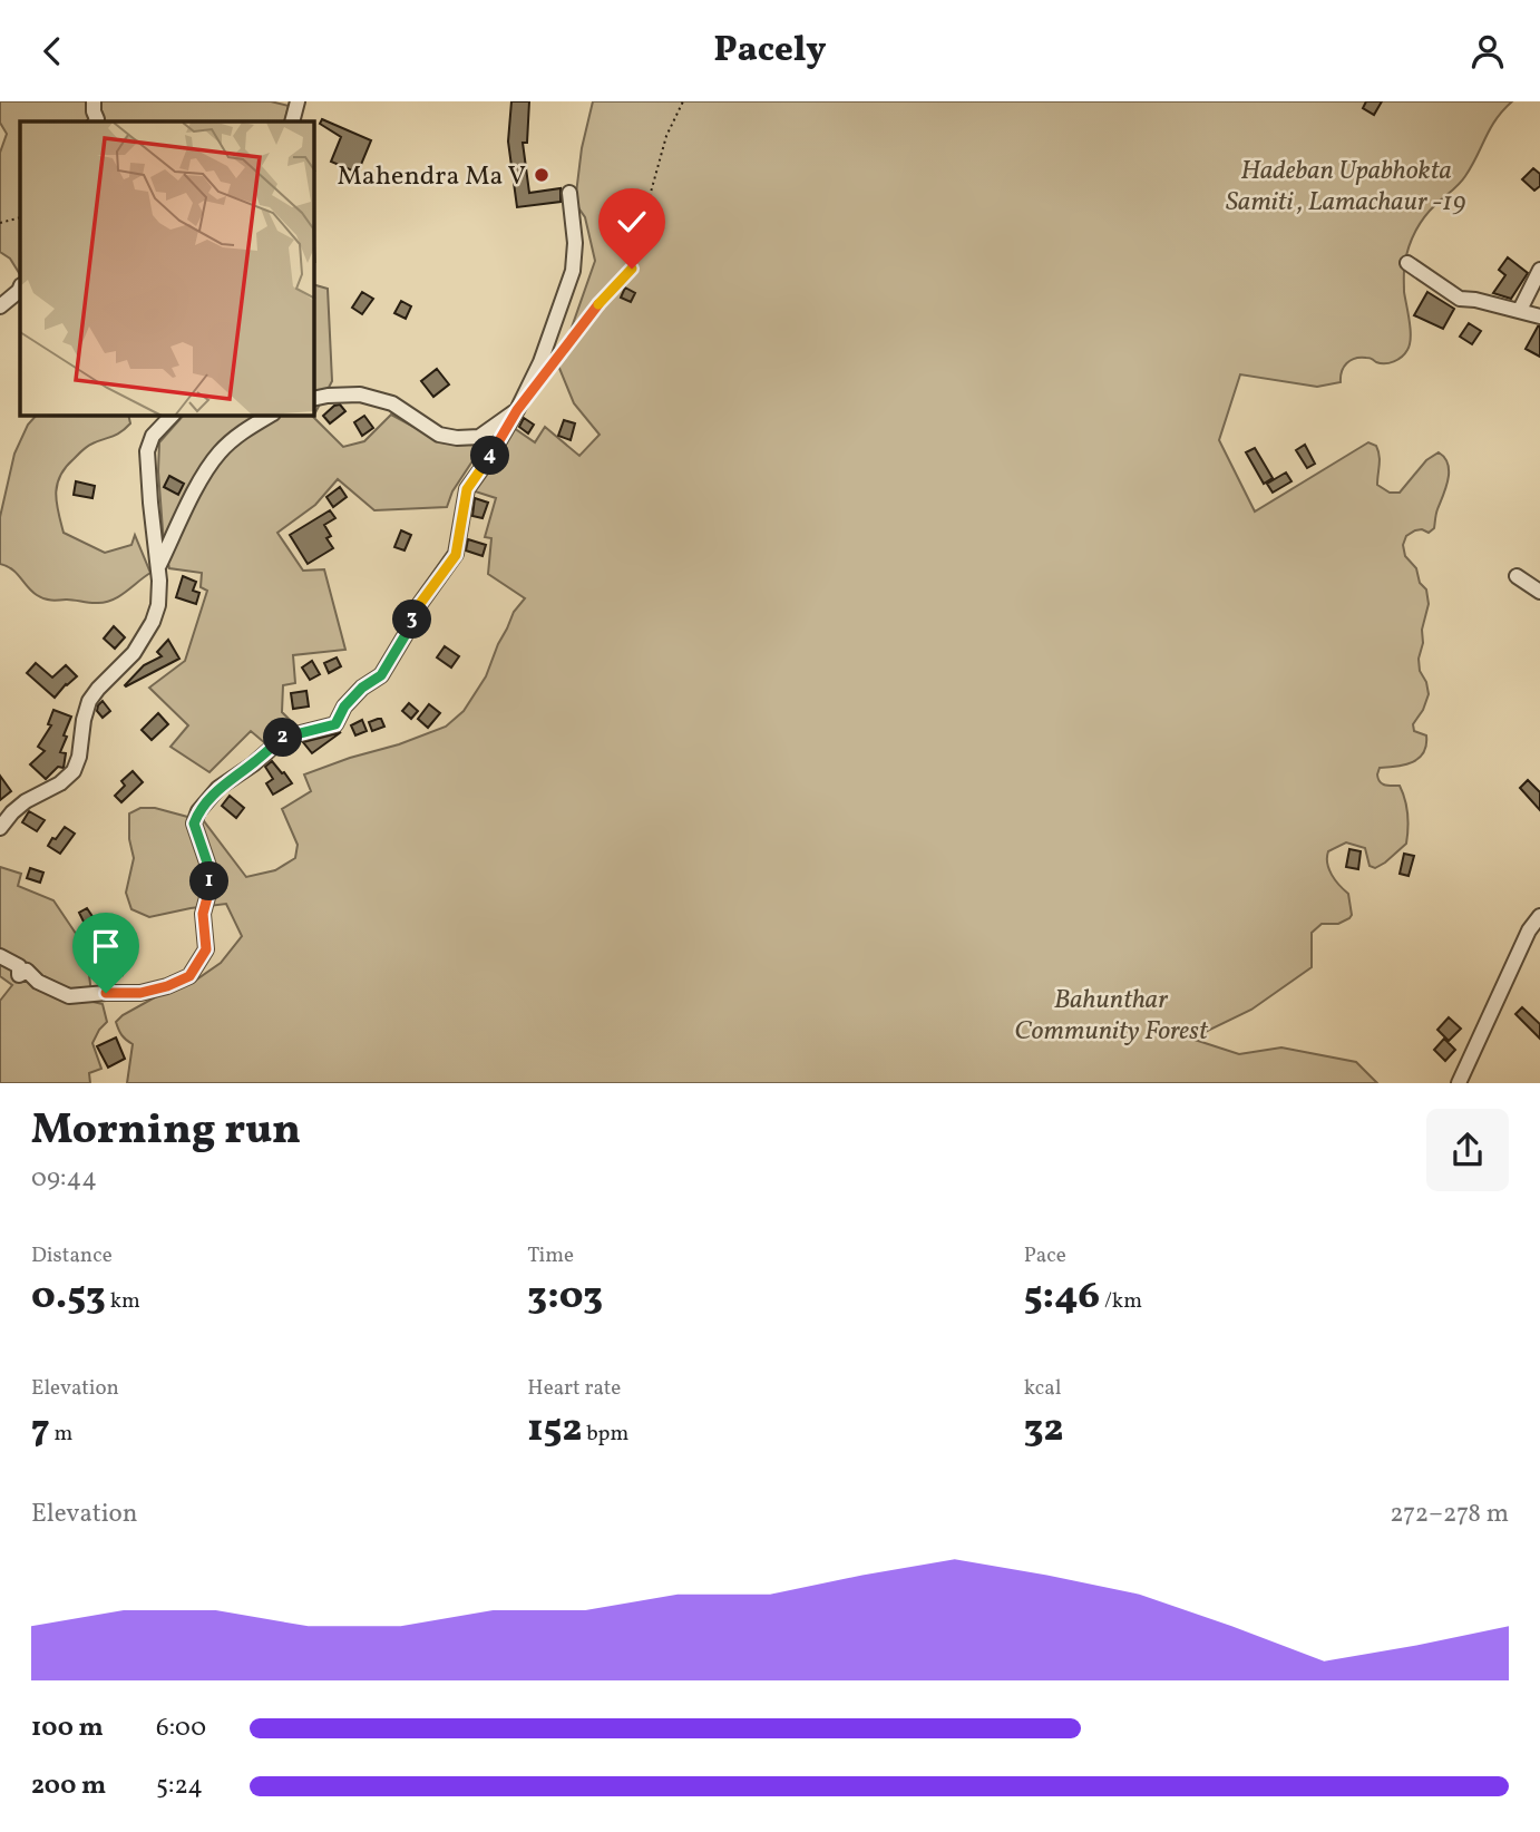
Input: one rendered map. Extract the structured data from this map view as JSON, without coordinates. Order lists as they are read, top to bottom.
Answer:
{
  "parks": ["Hadeban Upabhokta Samiti , Lamachaur -19", "Bahunthar Community Forest"],
  "places": ["Mahendra Ma V"],
  "page": {
    "header": "Pacely",
    "pins": [
      "4",
      "3",
      "2",
      "1"
    ],
    "heading": ["Morning run", "09:44"],
    "stats": [
      ["Distance", "0.53 km"],
      ["Time", "3:03"],
      ["Pace", "5:46 /km"],
      ["Elevation", "7 m"],
      ["Heart rate", "152 bpm"],
      ["kcal", "32"]
    ],
    "chart": ["Elevation", "272–278 m"],
    "list": [
      {
        "name": "100 m",
        "note": "6:00"
      },
      {
        "name": "200 m",
        "note": "5:24"
      }
    ]
  }
}
